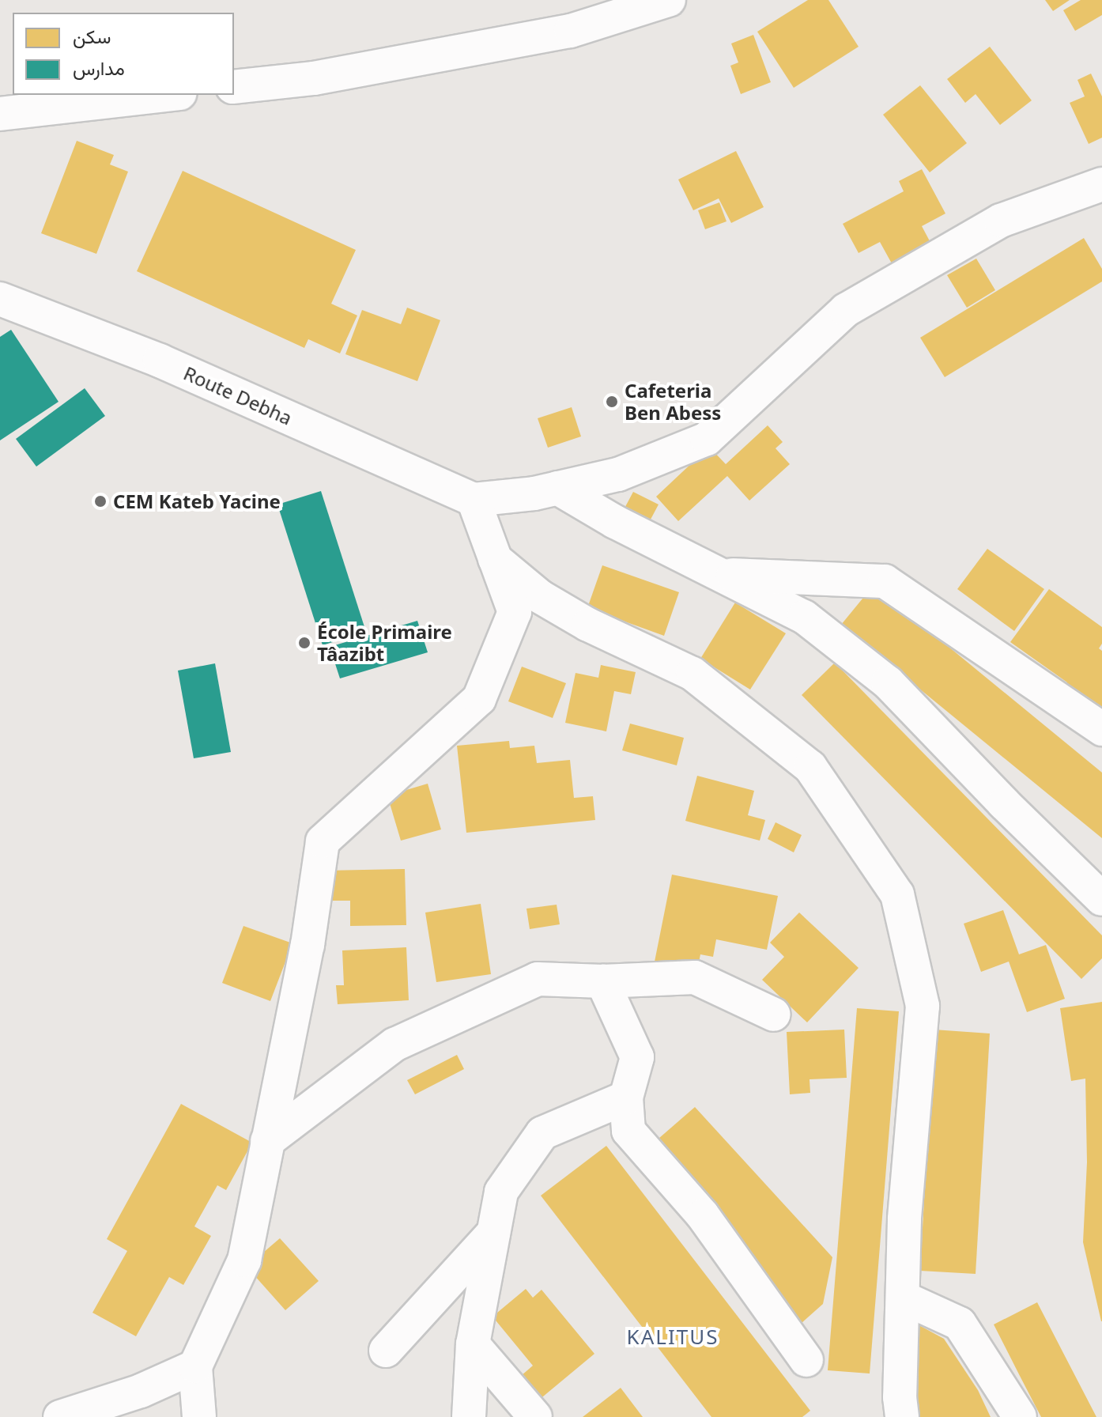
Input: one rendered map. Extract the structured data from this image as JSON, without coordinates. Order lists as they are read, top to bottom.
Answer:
{
  "streets": {
    "street": ["Route Debha"]
  },
  "districts": ["KALITUS"],
  "places": ["Cafeteria Ben Abess", "CEM Kateb Yacine", "École Primaire Tâazibt"],
  "legend": ["سكن", "مدارس"]
}
